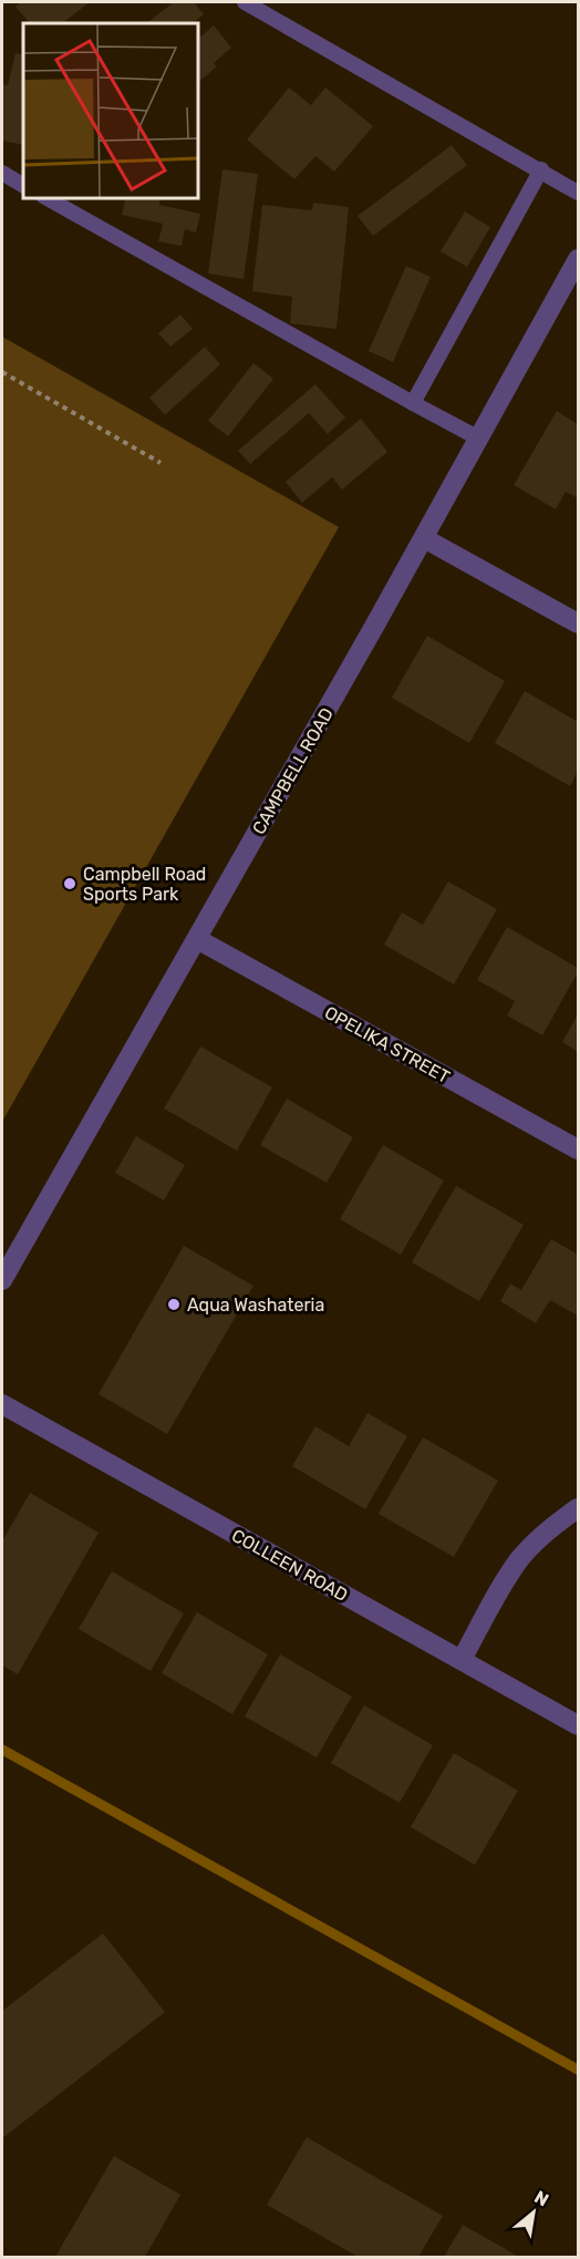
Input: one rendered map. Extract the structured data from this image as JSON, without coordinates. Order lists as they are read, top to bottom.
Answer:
{
  "streets": {
    "street": ["CAMPBELL ROAD", "OPELIKA STREET", "COLLEEN ROAD"]
  },
  "crossings": [
    ["CAMPBELL ROAD", "OPELIKA STREET"]
  ],
  "places": ["Campbell Road Sports Park", "Aqua Washateria"],
  "north": "top right"
}
